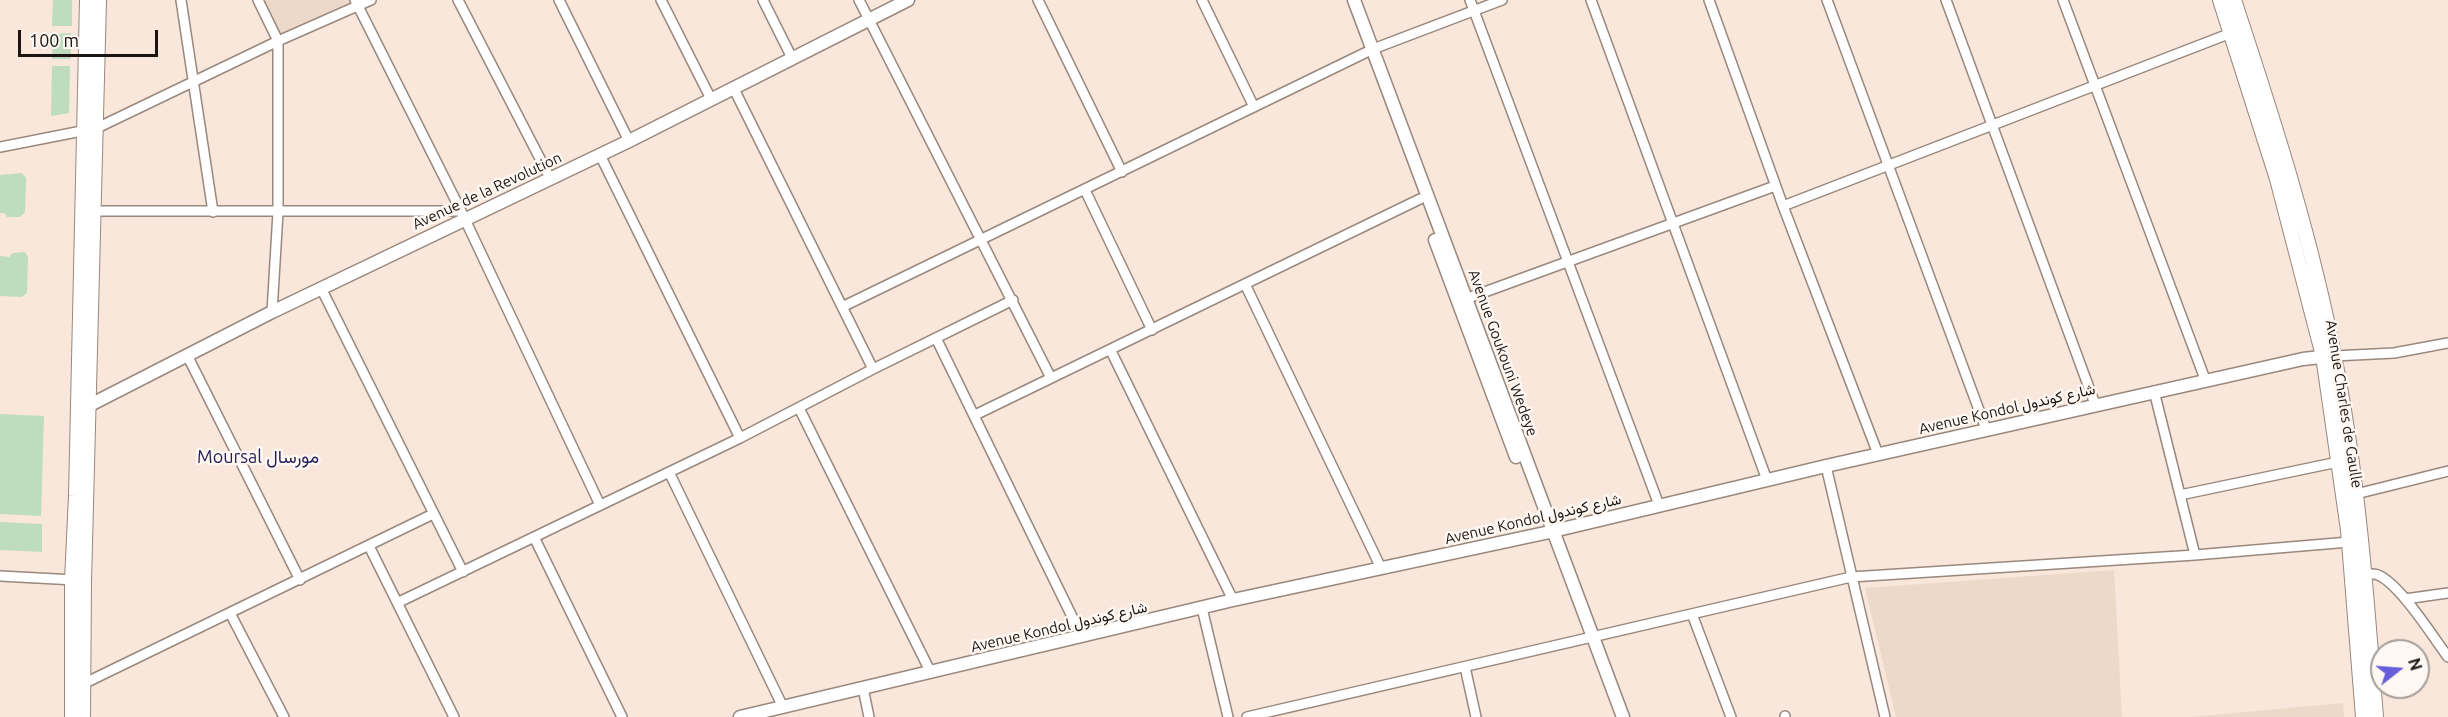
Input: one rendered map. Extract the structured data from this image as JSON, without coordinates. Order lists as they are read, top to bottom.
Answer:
{
  "streets": {
    "main road": ["Avenue Charles de Gaulle"],
    "street": ["Avenue de la Revolution", "Avenue Goukouni Wedeye", "Avenue Kondol شارع كوندول"]
  },
  "crossings": [
    ["Avenue Goukouni Wedeye", "Avenue Kondol شارع كوندول"],
    ["Avenue Charles de Gaulle", "Avenue Kondol شارع كوندول"]
  ],
  "districts": ["Moursal مورسال"],
  "scale_bar": "100 m",
  "north": "right"
}
